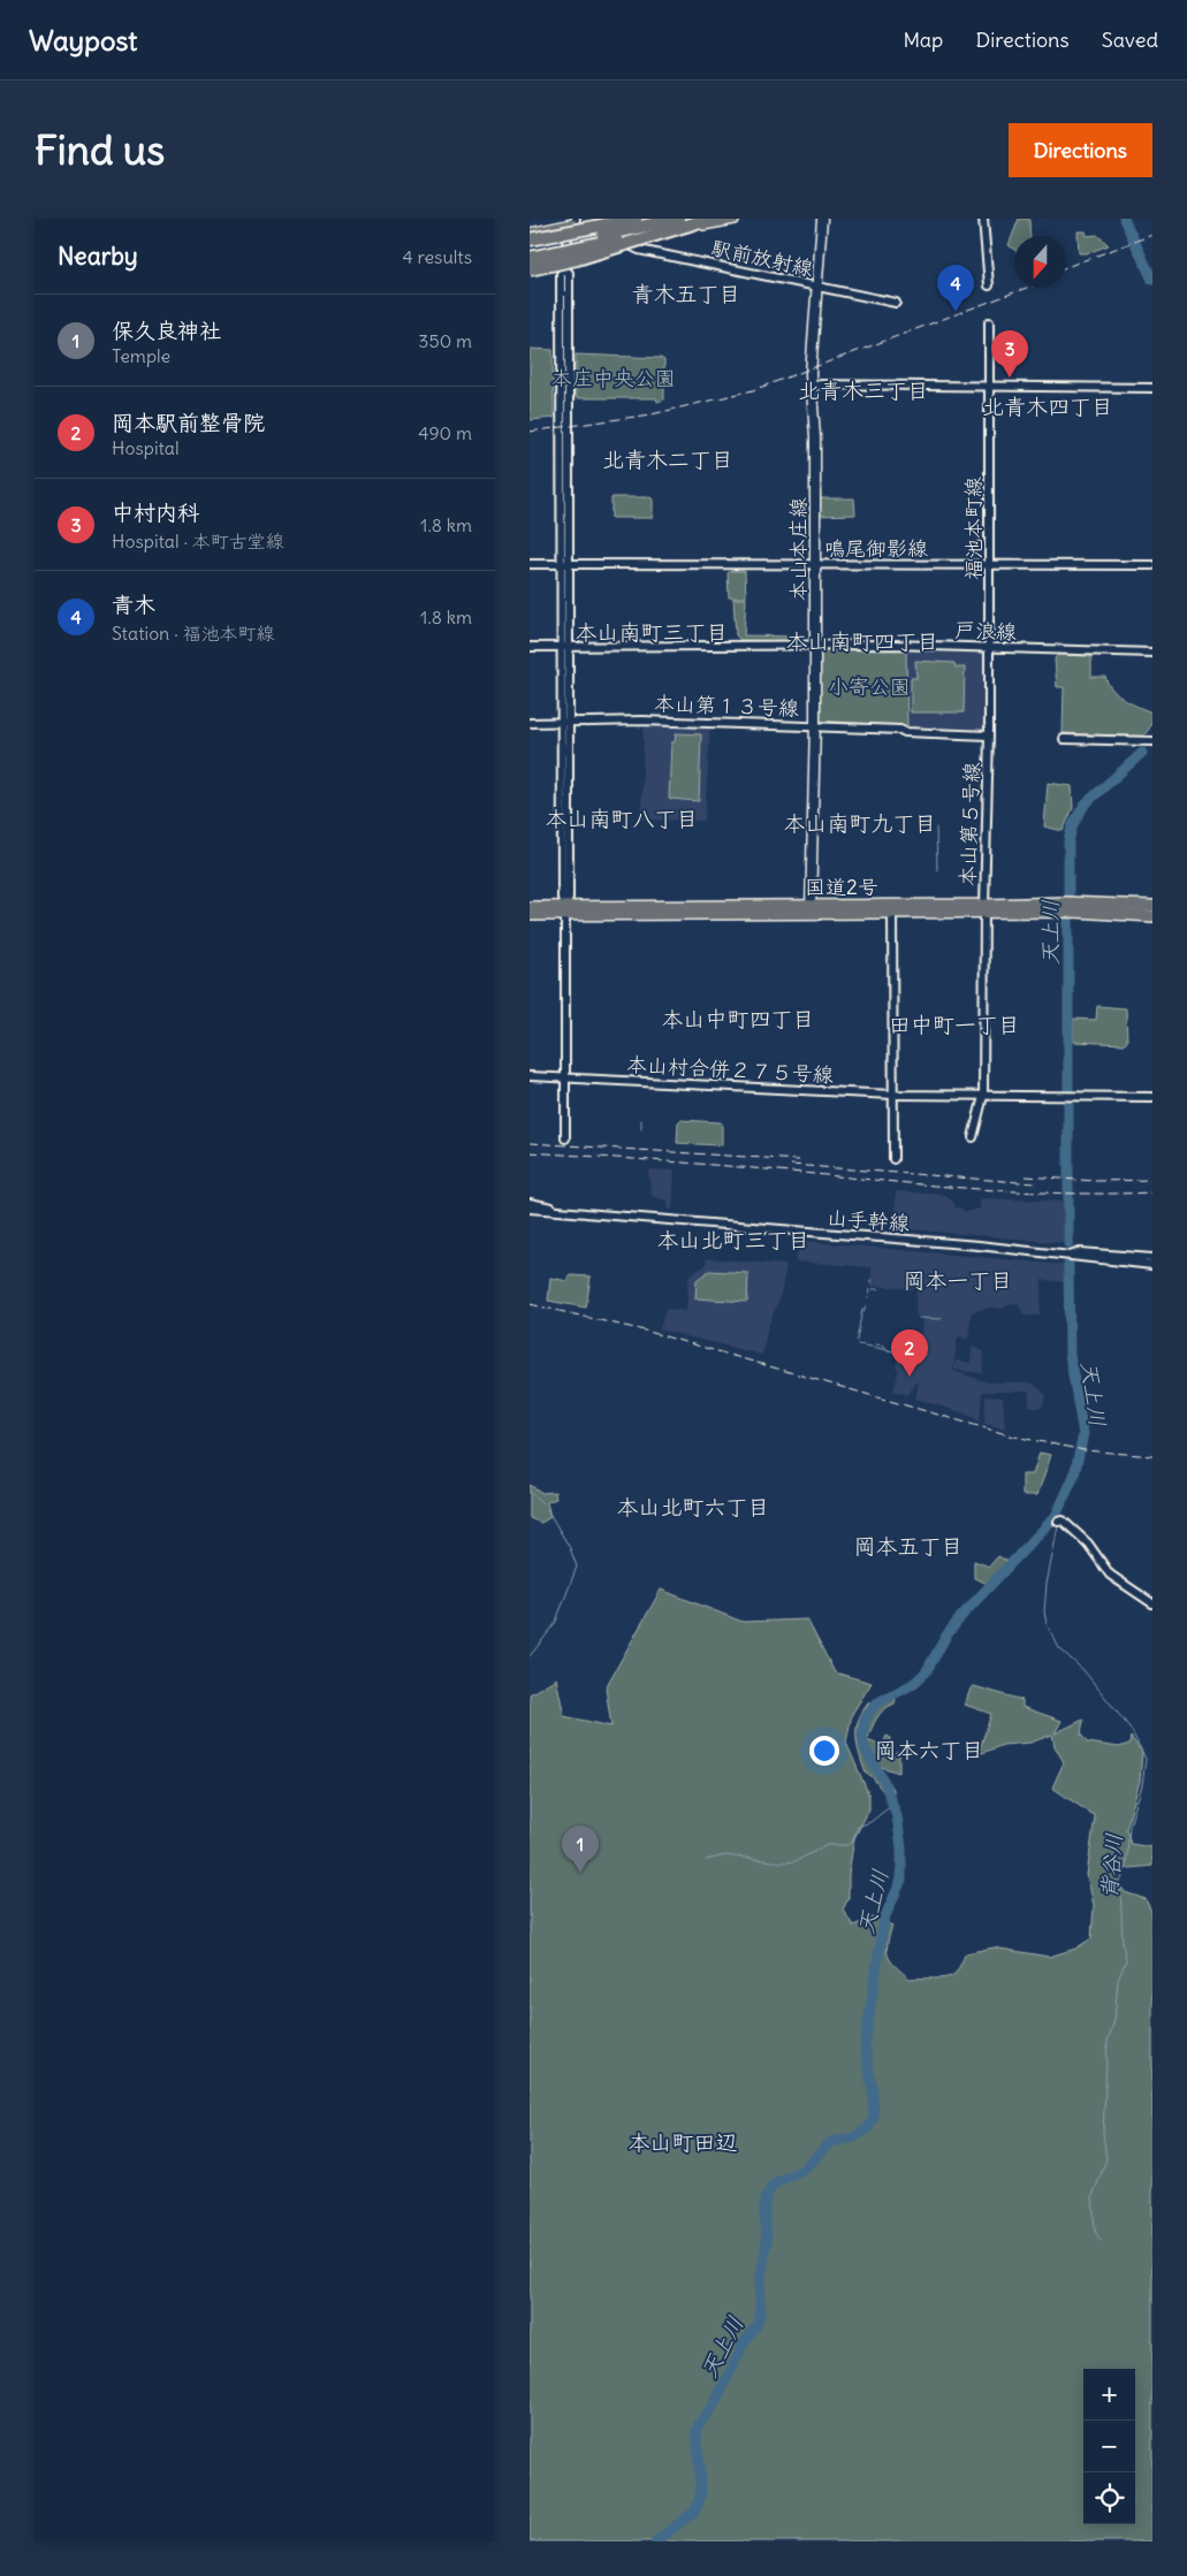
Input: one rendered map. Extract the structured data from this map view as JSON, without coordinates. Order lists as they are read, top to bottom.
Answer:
{
  "streets": {
    "highway": ["国道2号"],
    "main road": ["本山本庄線"],
    "street": [
      "駅前放射線",
      "福池本町線",
      "鳴尾御影線",
      "戸浪線",
      "本山第１３号線",
      "本山第５号線",
      "本山村合併２７５号線",
      "山手幹線"
    ]
  },
  "crossings": [
    ["駅前放射線", "本山本庄線"],
    ["福池本町線", "鳴尾御影線"],
    ["福池本町線", "戸浪線"],
    ["福池本町線", "本山第１３号線"],
    ["福池本町線", "本山第５号線"],
    ["鳴尾御影線", "本山本庄線"],
    ["本山本庄線", "戸浪線"],
    ["本山本庄線", "本山第１３号線"],
    ["本山本庄線", "国道2号"],
    ["本山第１３号線", "本山第５号線"],
    ["本山第５号線", "国道2号"],
    ["本山第５号線", "本山村合併２７５号線"]
  ],
  "districts": [
    "青木五丁目",
    "北青木三丁目",
    "北青木四丁目",
    "北青木二丁目",
    "本山南町三丁目",
    "本山南町四丁目",
    "本山南町八丁目",
    "本山南町九丁目",
    "本山中町四丁目",
    "田中町一丁目",
    "本山北町三丁目",
    "岡本一丁目",
    "本山北町六丁目",
    "岡本五丁目",
    "岡本六丁目",
    "本山町田辺"
  ],
  "water": ["天上川", "背谷川"],
  "parks": ["本庄中央公園", "小寄公園"],
  "north": "bottom",
  "page": {
    "header": "Waypost",
    "nav": ["Map", "Directions", "Saved"],
    "buttons": "Directions",
    "title": "Find us",
    "heading": ["Nearby", "4 results"],
    "pins": [
      "4",
      "3",
      "2",
      "1"
    ],
    "list": [
      {
        "mark": "1",
        "name": "保久良神社",
        "note": "Temple",
        "value": "350 m"
      },
      {
        "mark": "2",
        "name": "岡本駅前整骨院",
        "note": "Hospital",
        "value": "490 m"
      },
      {
        "mark": "3",
        "name": "中村内科",
        "note": "Hospital · 本町古堂線",
        "value": "1.8 km"
      },
      {
        "mark": "4",
        "name": "青木",
        "note": "Station · 福池本町線",
        "value": "1.8 km"
      }
    ],
    "map_buttons": ["+", "−"]
  }
}
